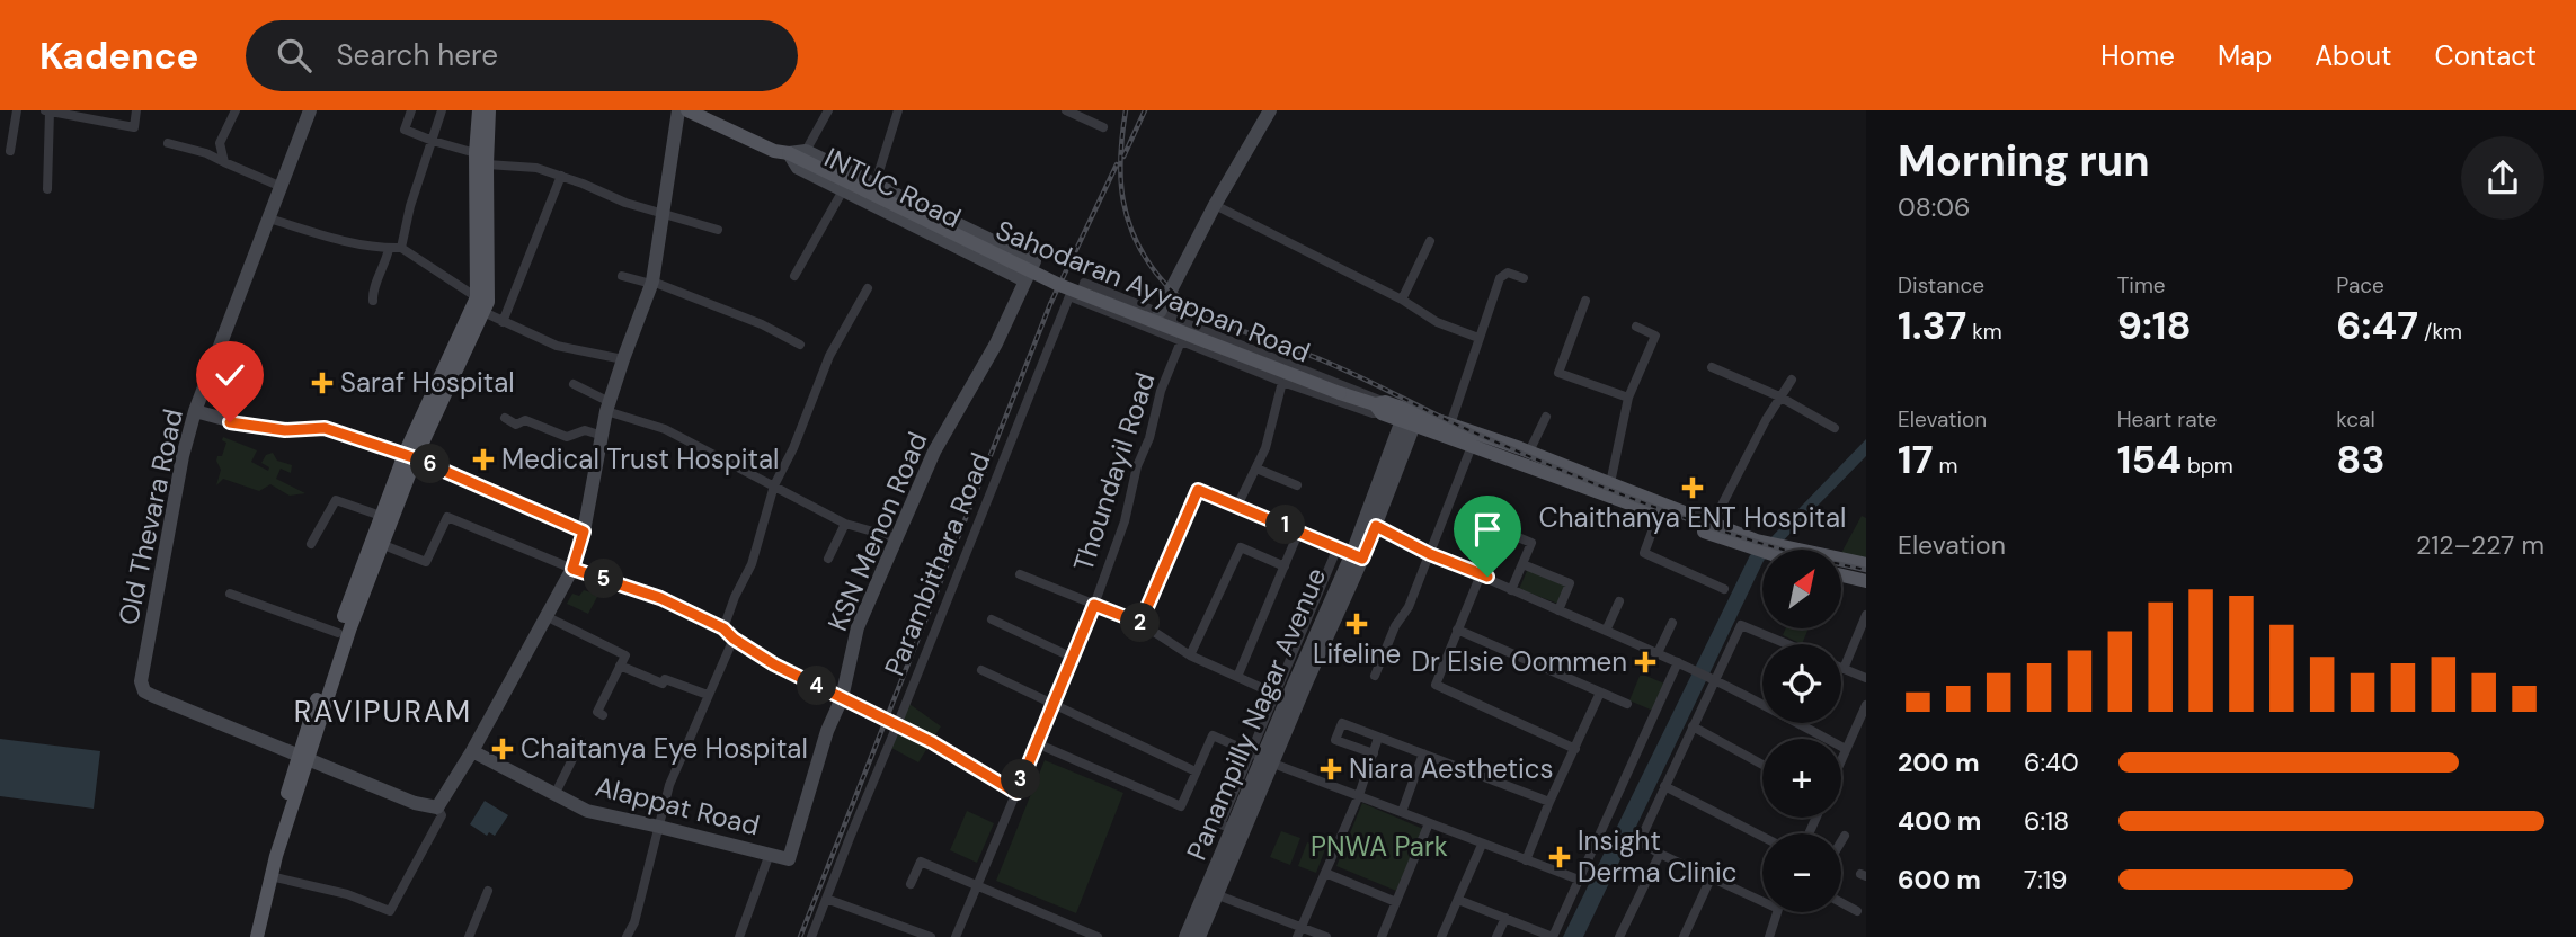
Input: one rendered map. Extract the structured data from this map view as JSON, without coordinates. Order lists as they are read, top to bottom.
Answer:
{
  "streets": {
    "main road": ["Sahodaran Ayyappan Road"],
    "street": [
      "INTUC Road",
      "Thoundayil Road",
      "Old Thevara Road",
      "KSN Menon Road",
      "Parambithara Road",
      "Panampilly Nagar Avenue",
      "Alappat Road"
    ]
  },
  "crossings": [
    ["INTUC Road", "Sahodaran Ayyappan Road"],
    ["INTUC Road", "KSN Menon Road"],
    ["Sahodaran Ayyappan Road", "Panampilly Nagar Avenue"],
    ["KSN Menon Road", "Alappat Road"]
  ],
  "districts": ["RAVIPURAM"],
  "parks": ["PNWA Park"],
  "places": {
    "health": [
      "Saraf Hospital",
      "Medical Trust Hospital",
      "Chaithanya ENT Hospital",
      "Lifeline",
      "Dr Elsie Oommen",
      "Chaitanya Eye Hospital",
      "Niara Aesthetics",
      "Insight Derma Clinic"
    ]
  },
  "north": "top right",
  "page": {
    "header": "Kadence",
    "search": "Search here",
    "nav": [
      "Home",
      "Map",
      "About",
      "Contact"
    ],
    "heading": ["Morning run", "08:06"],
    "stats": [
      ["Distance", "1.37 km"],
      ["Time", "9:18"],
      ["Pace", "6:47 /km"],
      ["Elevation", "17 m"],
      ["Heart rate", "154 bpm"],
      ["kcal", "83"]
    ],
    "pins": [
      "6",
      "1",
      "5",
      "2",
      "4",
      "3"
    ],
    "chart": ["Elevation", "212–227 m"],
    "map_buttons": ["+", "−"],
    "list": [
      {
        "name": "200 m",
        "note": "6:40"
      },
      {
        "name": "400 m",
        "note": "6:18"
      },
      {
        "name": "600 m",
        "note": "7:19"
      }
    ]
  }
}
